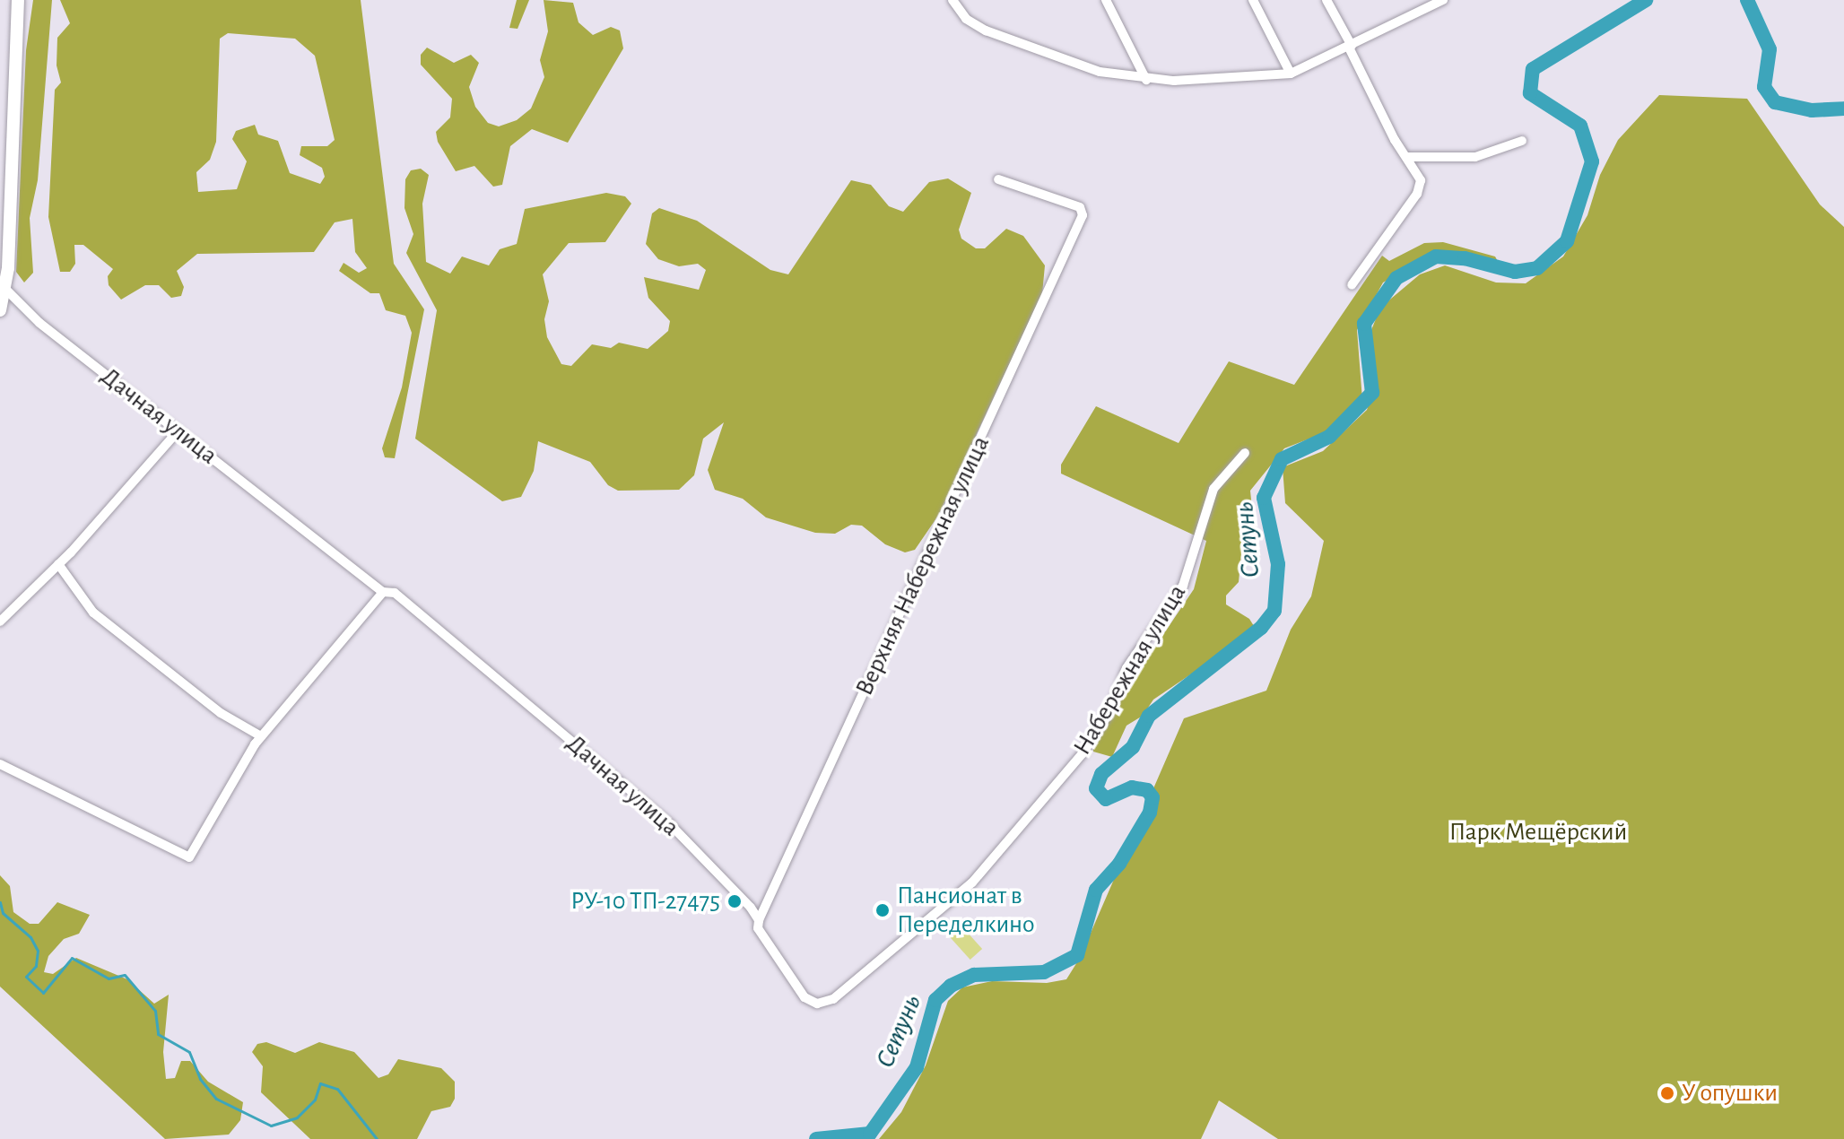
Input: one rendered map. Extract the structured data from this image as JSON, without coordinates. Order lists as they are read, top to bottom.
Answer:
{
  "streets": {
    "street": ["Дачная улица", "Верхняя Набережная улица", "Набережная улица"]
  },
  "crossings": [
    ["Дачная улица", "Верхняя Набережная улица"],
    ["Дачная улица", "Набережная улица"]
  ],
  "water": ["Сетунь"],
  "parks": ["Парк Мещёрский"],
  "places": ["РУ-10 ТП-27475", "Пансионат в Переделкино", "У опушки"]
}
